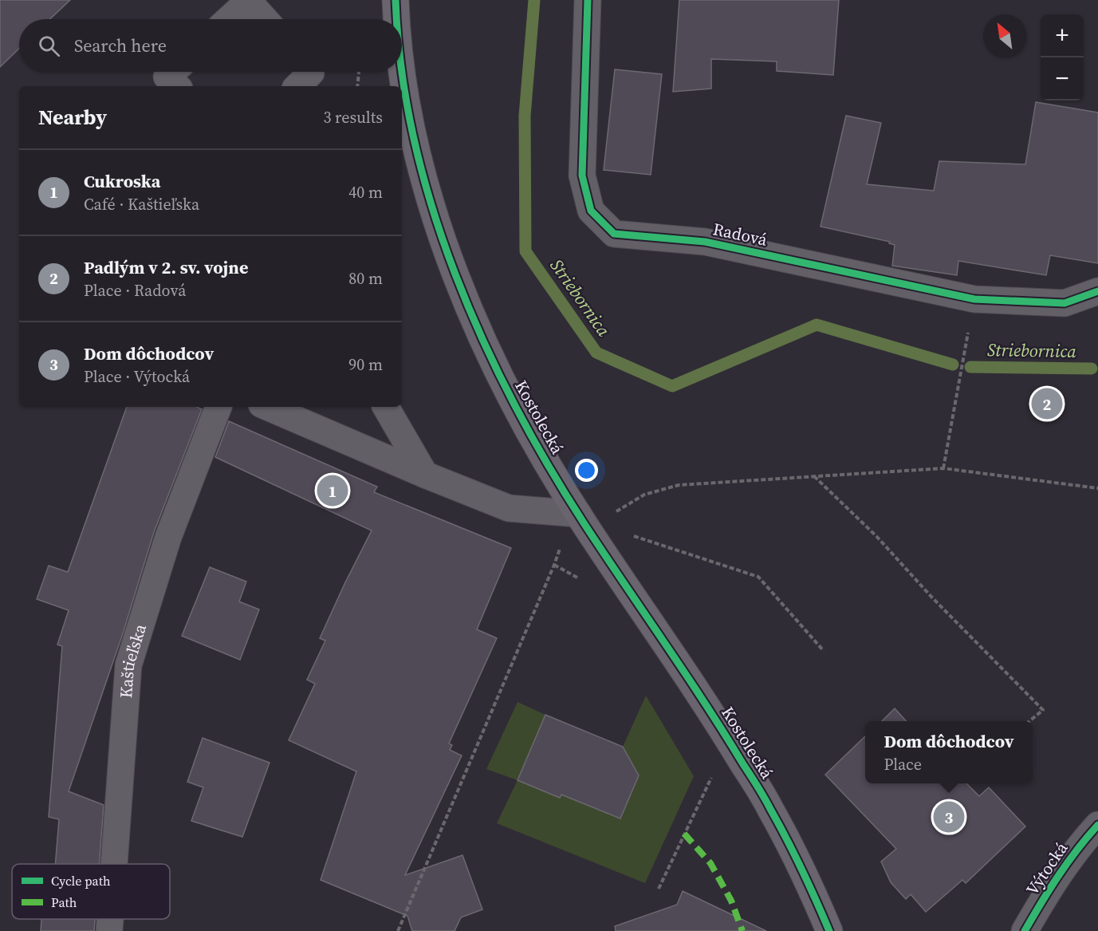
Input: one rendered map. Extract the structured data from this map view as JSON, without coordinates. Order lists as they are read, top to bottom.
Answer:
{
  "streets": {
    "main road": ["Kostolecká"],
    "street": ["Radová", "Kaštieľska", "Výtocká"]
  },
  "water": ["Striebornica"],
  "legend": ["Cycle path", "Path"],
  "north": "top left",
  "page": {
    "map_buttons": ["+", "−"],
    "search": "Search here",
    "heading": ["Nearby", "3 results"],
    "list": [
      {
        "mark": "1",
        "name": "Cukroska",
        "note": "Café · Kaštieľska",
        "value": "40 m"
      },
      {
        "mark": "2",
        "name": "Padlým v 2. sv. vojne",
        "note": "Place · Radová",
        "value": "80 m"
      },
      {
        "mark": "3",
        "name": "Dom dôchodcov",
        "note": "Place · Výtocká",
        "value": "90 m"
      }
    ],
    "pins": ["2", "1", "3"],
    "popup": ["Dom dôchodcov", "Place"]
  }
}
